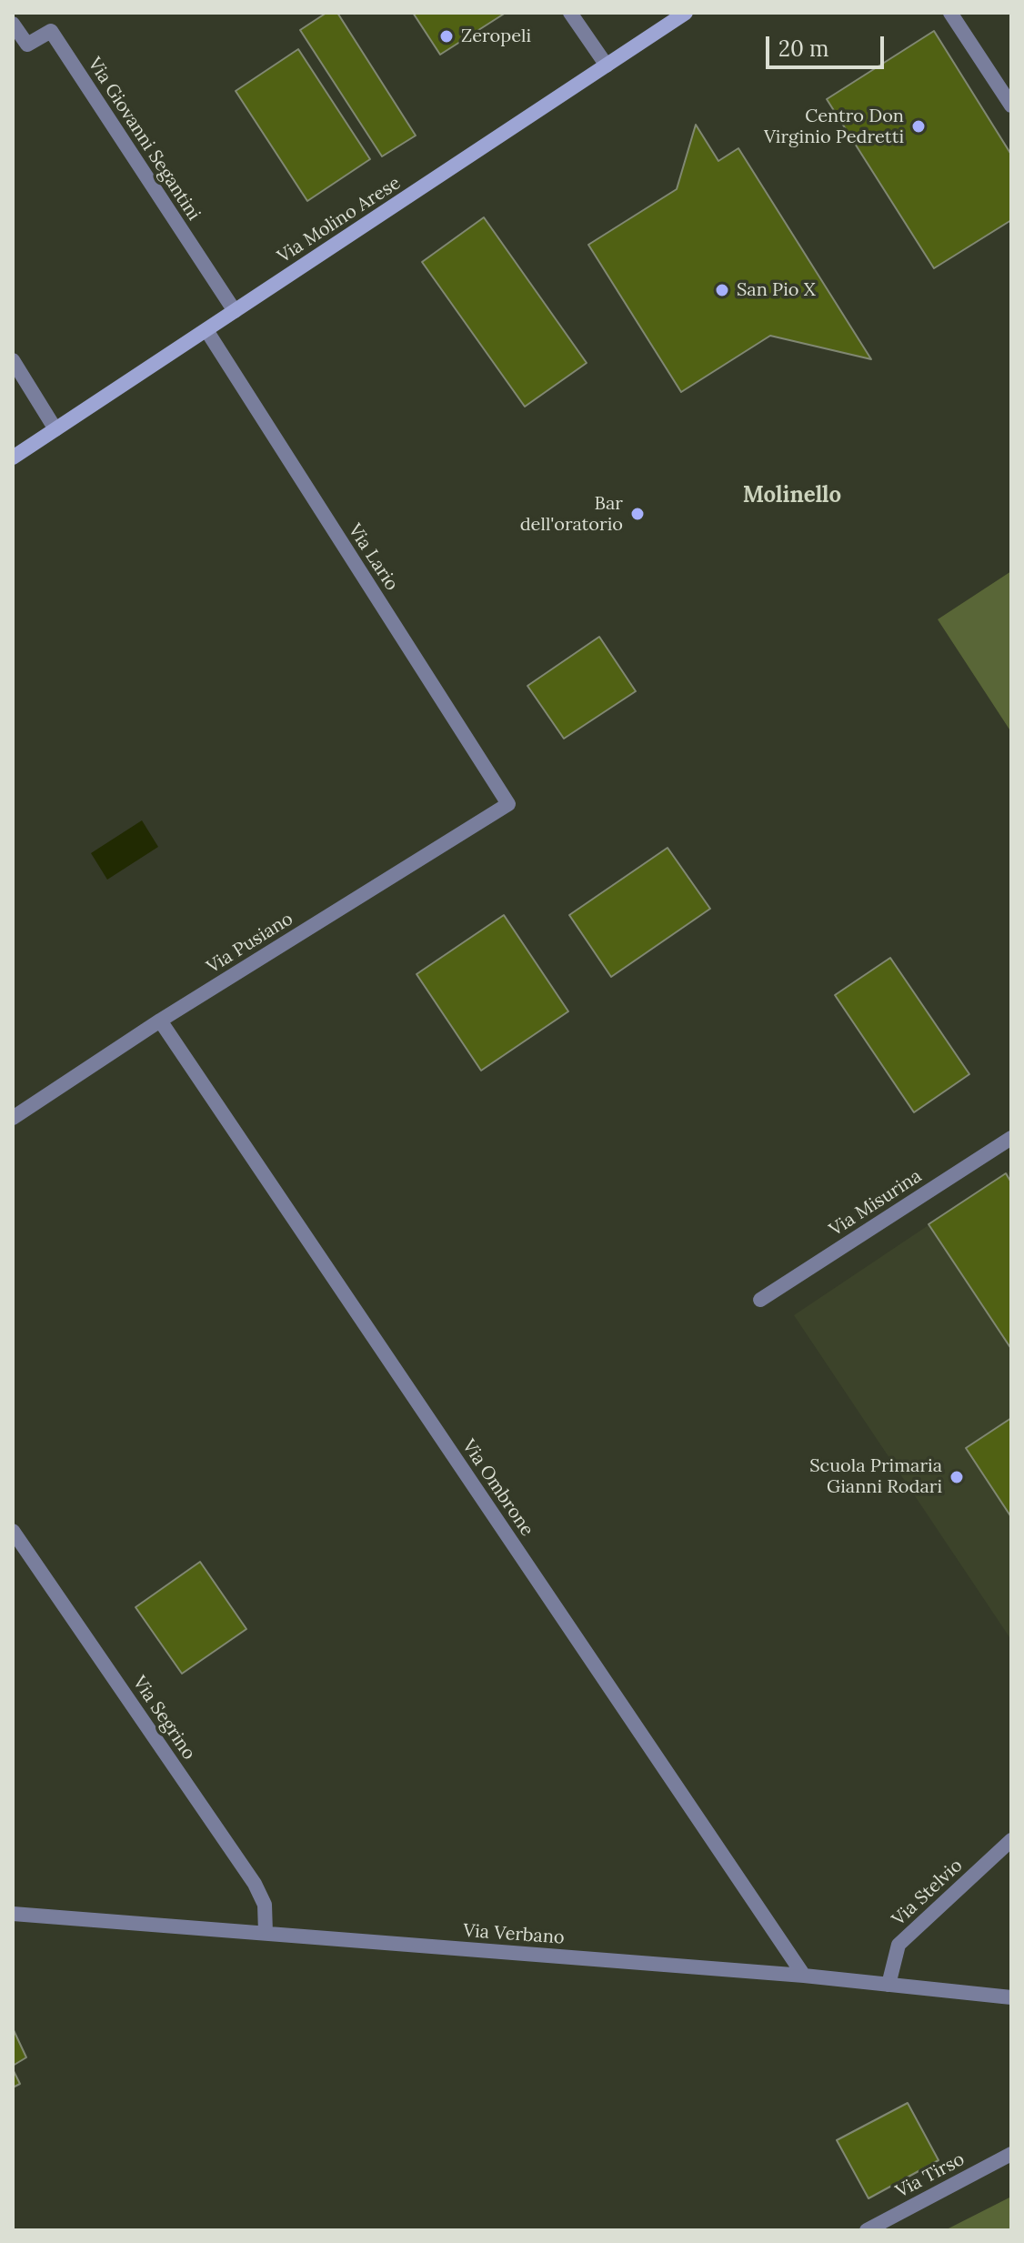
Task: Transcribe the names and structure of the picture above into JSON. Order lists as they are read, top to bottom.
{
  "streets": {
    "street": [
      "Via Giovanni Segantini",
      "Via Molino Arese",
      "Via Lario",
      "Via Pusiano",
      "Via Misurina",
      "Via Ombrone",
      "Via Segrino",
      "Via Stelvio",
      "Via Verbano",
      "Via Tirso"
    ]
  },
  "crossings": [
    ["Via Giovanni Segantini", "Via Molino Arese"],
    ["Via Molino Arese", "Via Lario"],
    ["Via Lario", "Via Pusiano"],
    ["Via Pusiano", "Via Ombrone"],
    ["Via Ombrone", "Via Verbano"],
    ["Via Segrino", "Via Verbano"],
    ["Via Stelvio", "Via Verbano"]
  ],
  "districts": ["Molinello"],
  "places": [
    "Zeropeli",
    "Centro Don Virginio Pedretti",
    "San Pio X",
    "Bar dell'oratorio",
    "Scuola Primaria Gianni Rodari"
  ],
  "scale_bar": "20 m"
}
